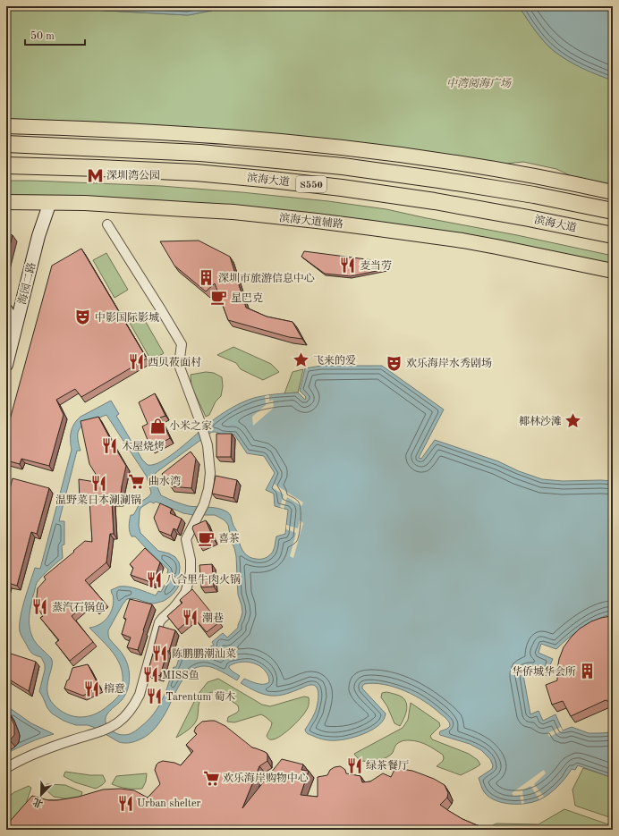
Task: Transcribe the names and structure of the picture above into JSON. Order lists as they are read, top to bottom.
{
  "streets": {
    "highway": ["滨海大道", "S550"],
    "main road": ["滨海大道辅路"],
    "street": ["海园二路"]
  },
  "crossings": [
    ["滨海大道辅路", "海园二路"]
  ],
  "parks": ["中湾阅海广场"],
  "places": {
    "metro station": ["深圳湾公园"],
    "restaurant": [
      "麦当劳",
      "西贝莜面村",
      "木屋烧烤",
      "温野菜日本涮涮锅",
      "八合里牛肉火锅",
      "蒸汽石锅鱼",
      "潮巷",
      "陈鹏鹏潮汕菜",
      "MISS鱼",
      "榕意",
      "Tarentum 萄木",
      "绿茶餐厅",
      "Urban shelter"
    ],
    "building": ["深圳市旅游信息中心", "华侨城华会所"],
    "cafe": ["星巴克", "喜茶"],
    "theatre": ["中影国际影城", "欢乐海岸水秀剧场"],
    "place": ["飞来的爱", "椰林沙滩"],
    "shop": ["小米之家"],
    "supermarket": ["曲水湾", "欢乐海岸购物中心"]
  },
  "scale_bar": "50 m",
  "north": "bottom left"
}
